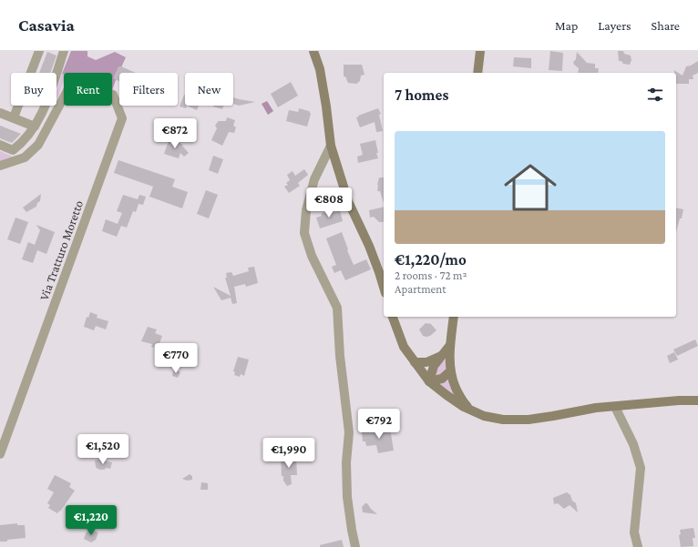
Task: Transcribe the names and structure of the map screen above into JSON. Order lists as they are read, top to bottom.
{
  "streets": {
    "street": ["Via Tratturo Moretto"]
  },
  "page": {
    "header": "Casavia",
    "nav": ["Map", "Layers", "Share"],
    "chip": [
      "Buy",
      "Rent",
      "Filters",
      "New"
    ],
    "heading": "7 homes",
    "list": [
      {
        "name": "€1,220/mo",
        "note": "2 rooms · 72 m² · Apartment"
      }
    ],
    "price": [
      "€872",
      "€808",
      "€770",
      "€792",
      "€1,520",
      "€1,990",
      "€1,220"
    ]
  }
}
